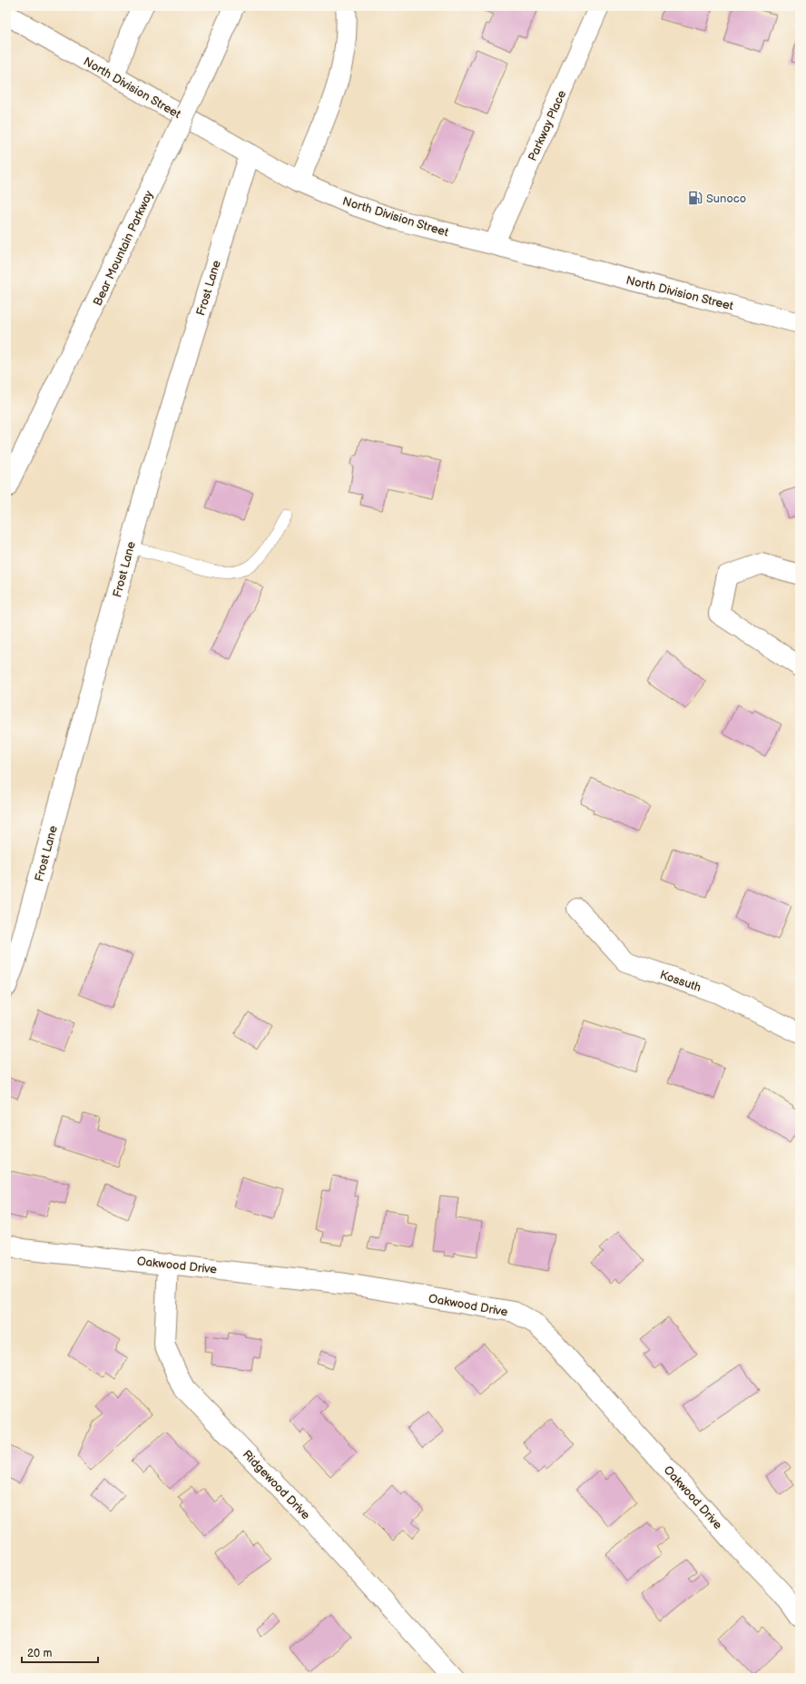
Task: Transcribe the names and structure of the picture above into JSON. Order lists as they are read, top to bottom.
{
  "streets": {
    "main road": [
      "North Division Street",
      "Parkway Place",
      "Bear Mountain Parkway",
      "Frost Lane",
      "Kossuth",
      "Oakwood Drive",
      "Ridgewood Drive"
    ]
  },
  "crossings": [
    ["North Division Street", "Parkway Place"],
    ["North Division Street", "Frost Lane"],
    ["Oakwood Drive", "Ridgewood Drive"]
  ],
  "places": {
    "fuel station": ["Sunoco"]
  },
  "scale_bar": "20 m"
}
